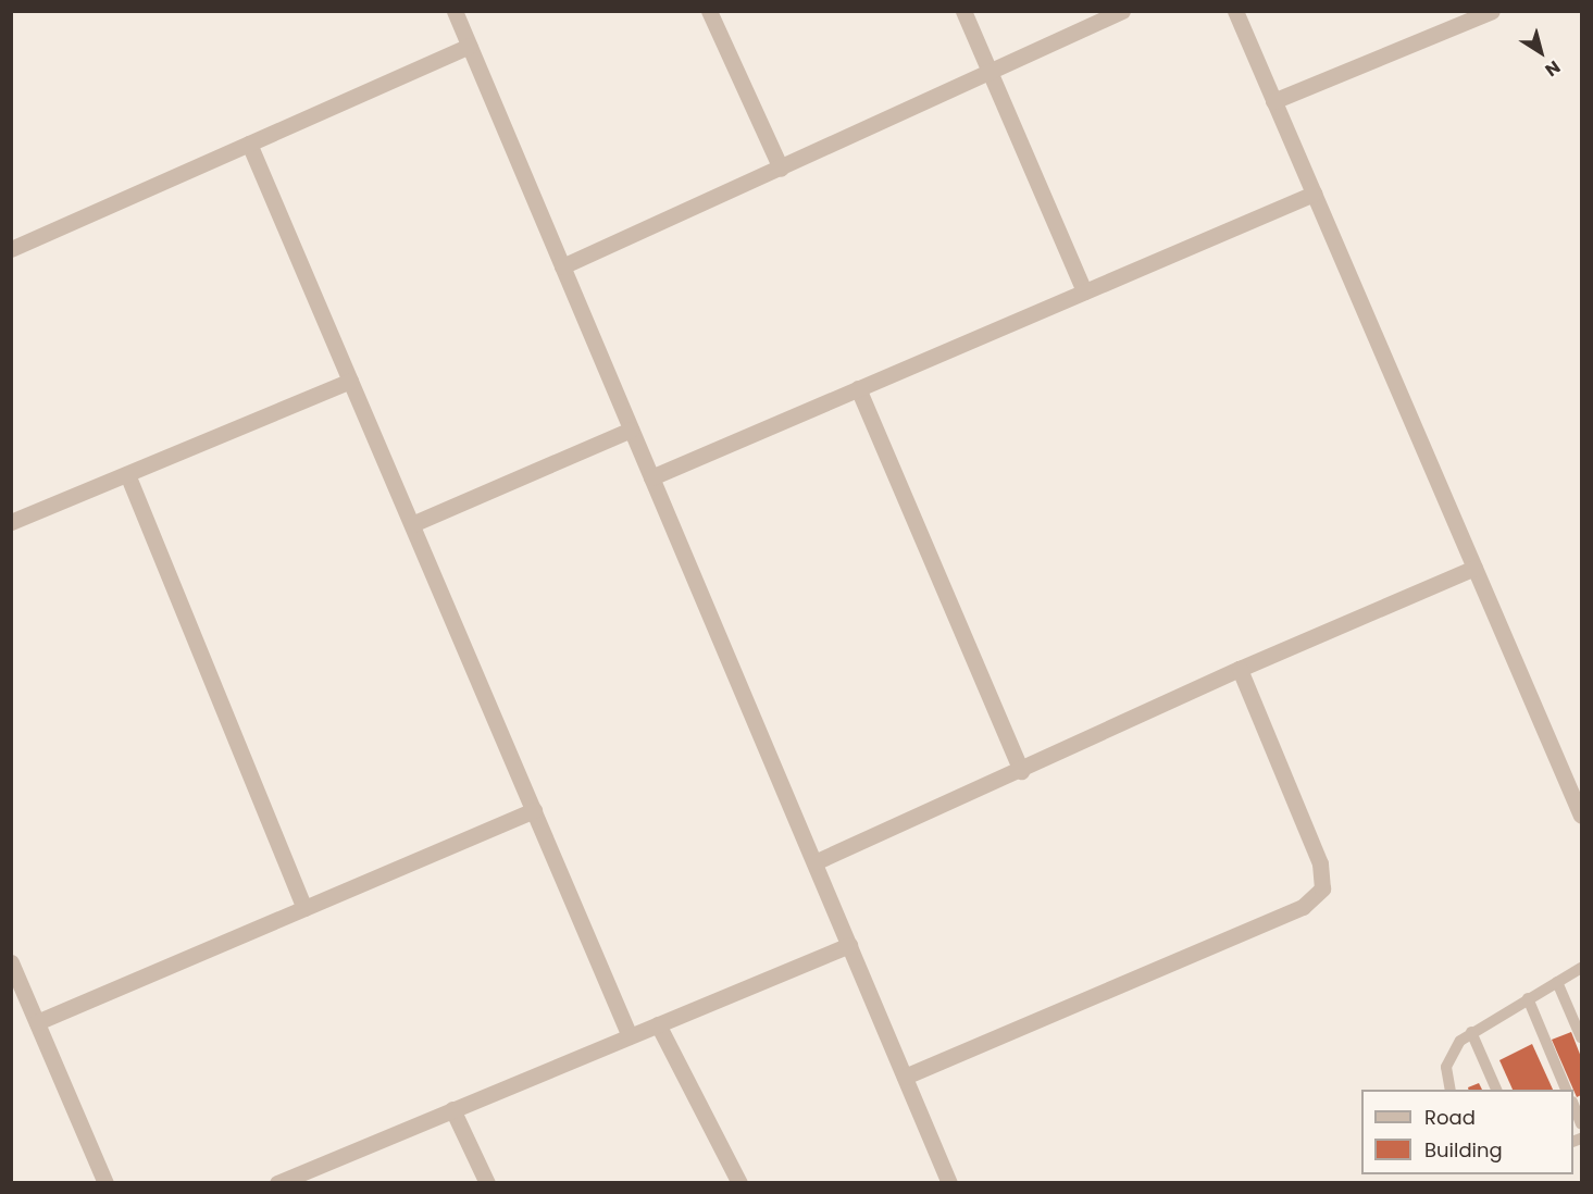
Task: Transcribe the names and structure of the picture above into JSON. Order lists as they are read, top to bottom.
{
  "legend": ["Road", "Building"],
  "north": "bottom right"
}
